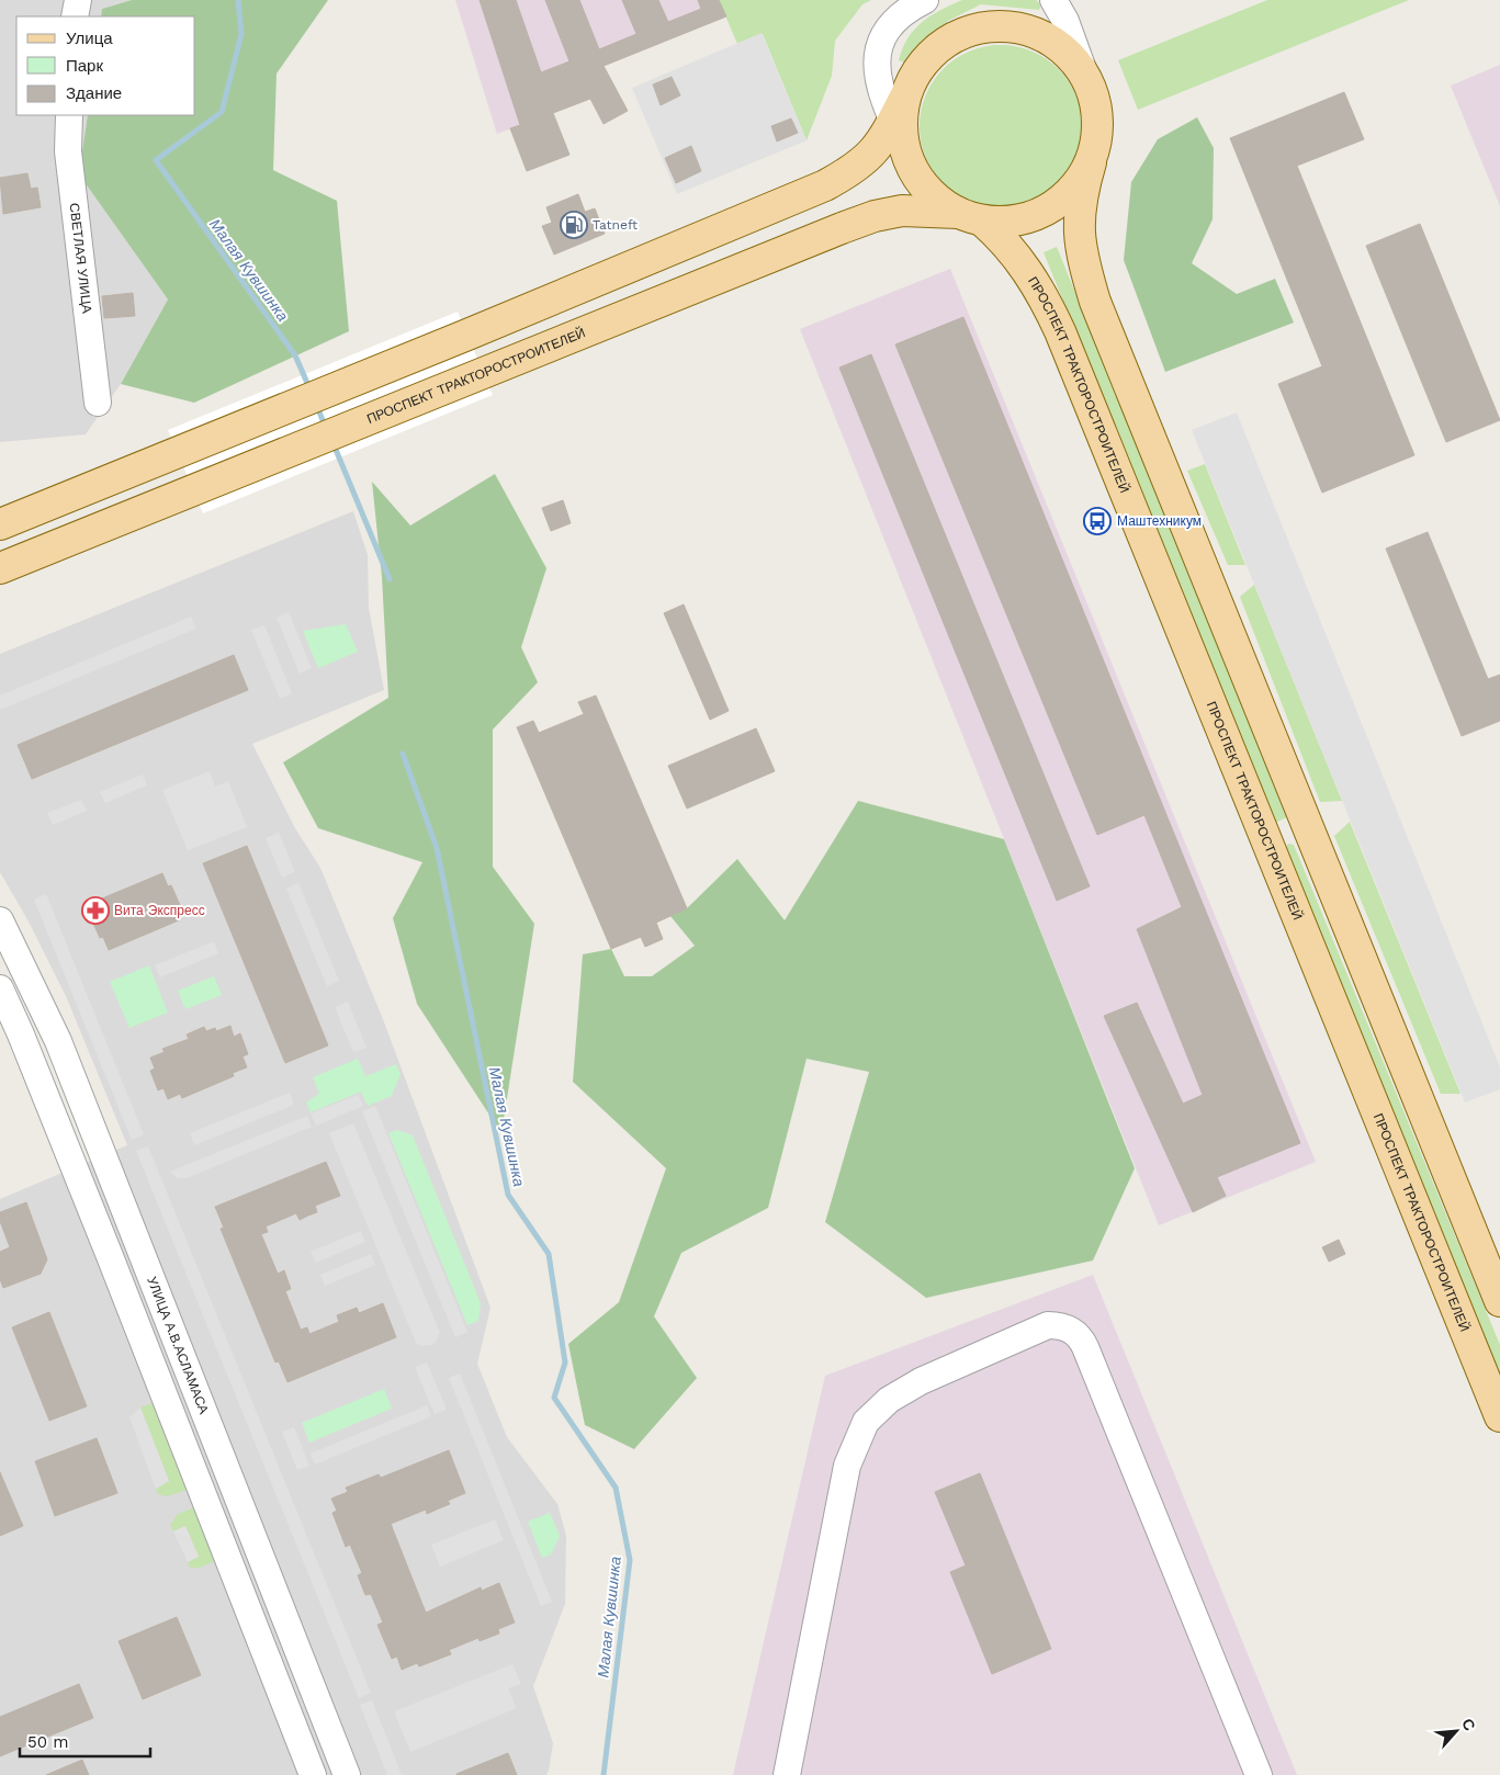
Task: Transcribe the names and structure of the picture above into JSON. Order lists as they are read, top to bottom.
{
  "streets": {
    "main road": ["ПРОСПЕКТ ТРАКТОРОСТРОИТЕЛЕЙ"],
    "street": ["СВЕТЛАЯ УЛИЦА", "УЛИЦА А.В.АСЛАМАСА"]
  },
  "water": ["Малая Кувшинка"],
  "places": {
    "fuel station": ["Tatneft"],
    "bus stop": ["Маштехникум"],
    "pharmacy": ["Вита Экспресс"]
  },
  "legend": ["Улица", "Парк", "Здание"],
  "scale_bar": "50 m",
  "north": "top right"
}
